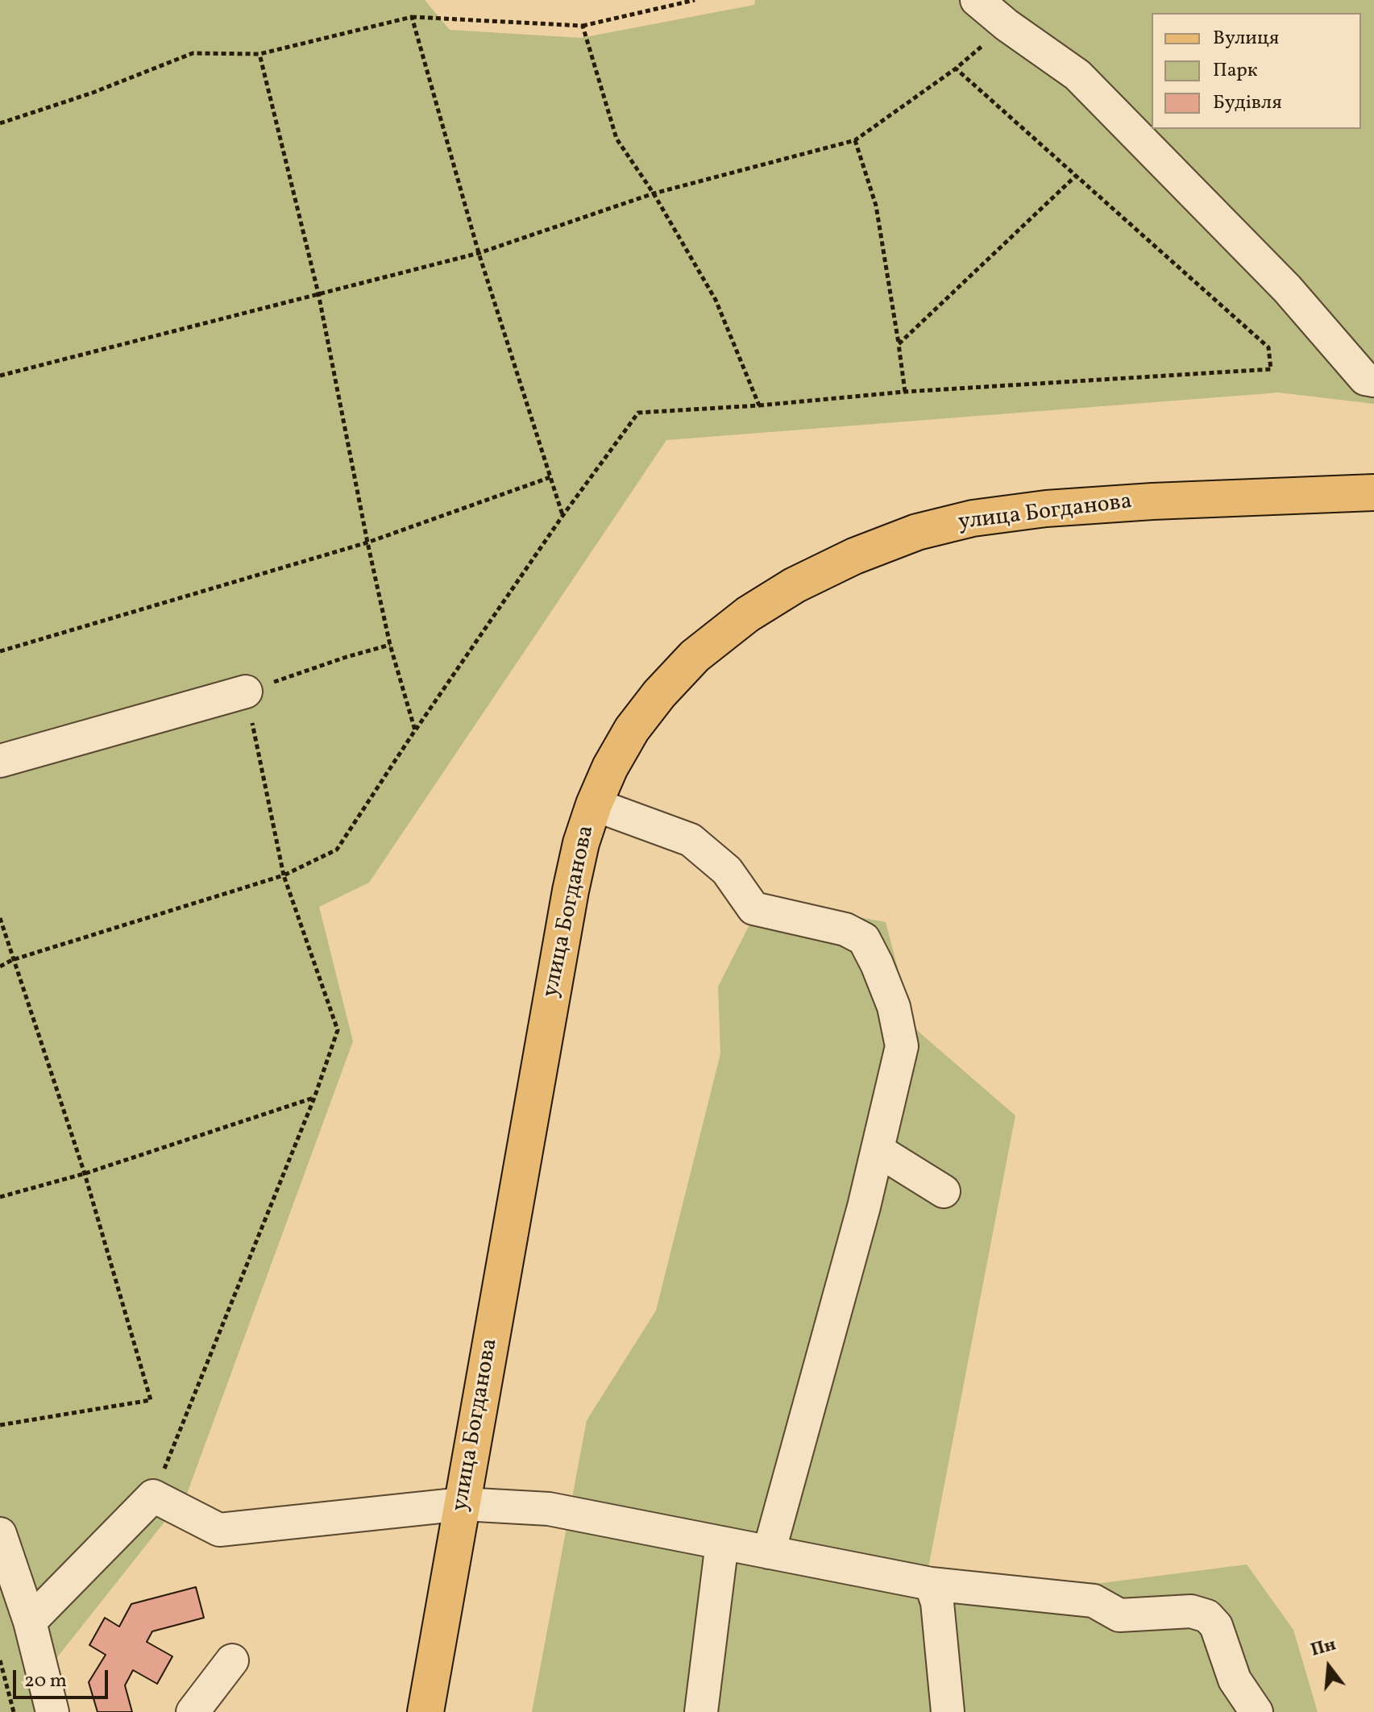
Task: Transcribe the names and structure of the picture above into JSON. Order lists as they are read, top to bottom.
{
  "streets": {
    "main road": ["улица Богданова"]
  },
  "legend": ["Вулиця", "Парк", "Будівля"],
  "scale_bar": "20 m",
  "north": "top"
}
